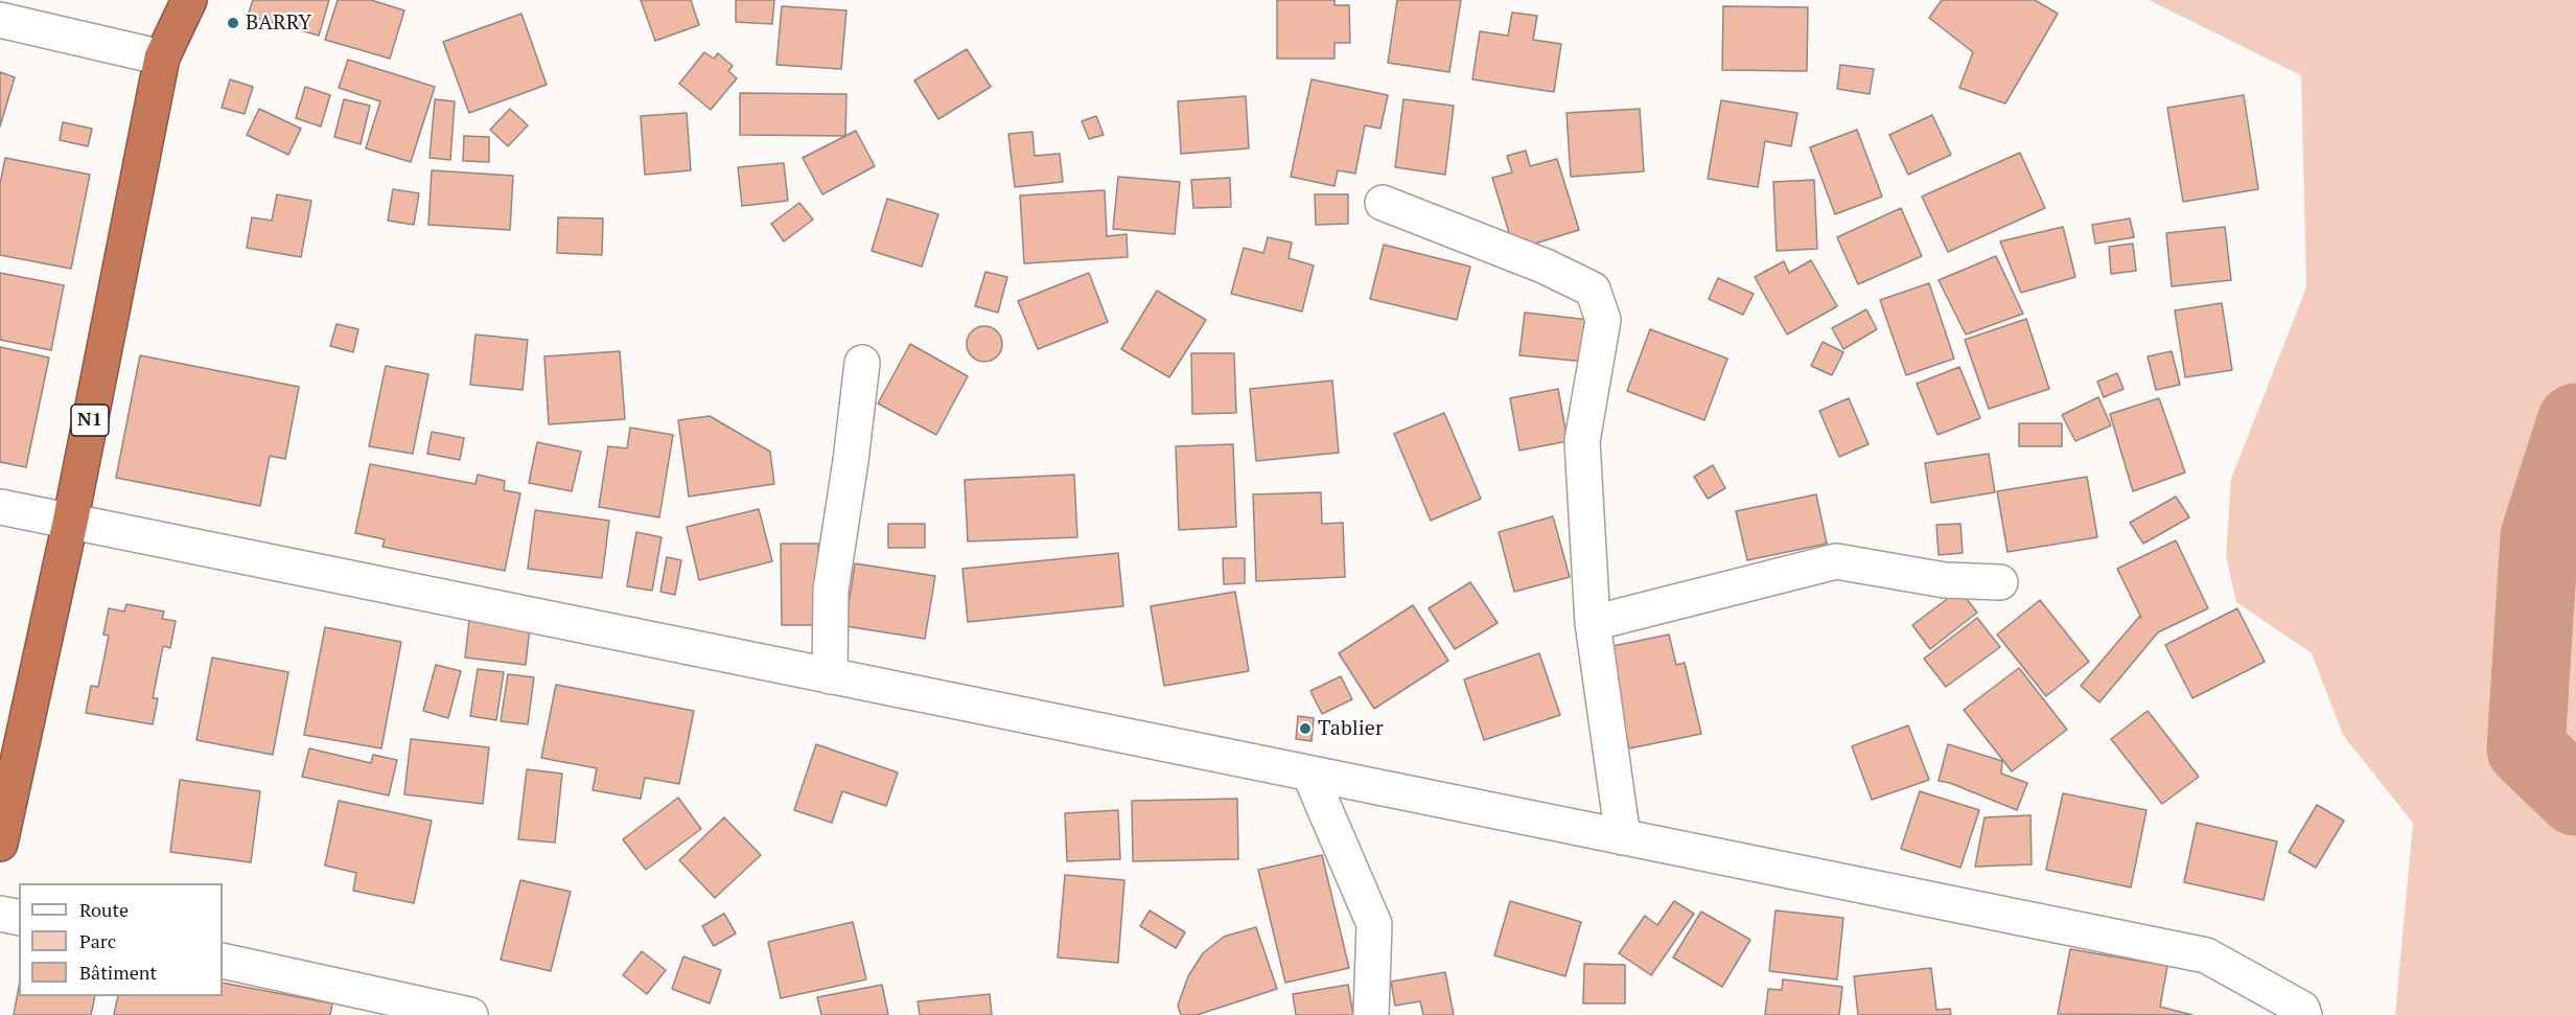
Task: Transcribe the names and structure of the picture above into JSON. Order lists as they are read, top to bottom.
{
  "streets": {
    "highway": ["N1"]
  },
  "places": ["BARRY", "Tablier"],
  "legend": ["Route", "Parc", "Bâtiment"]
}
